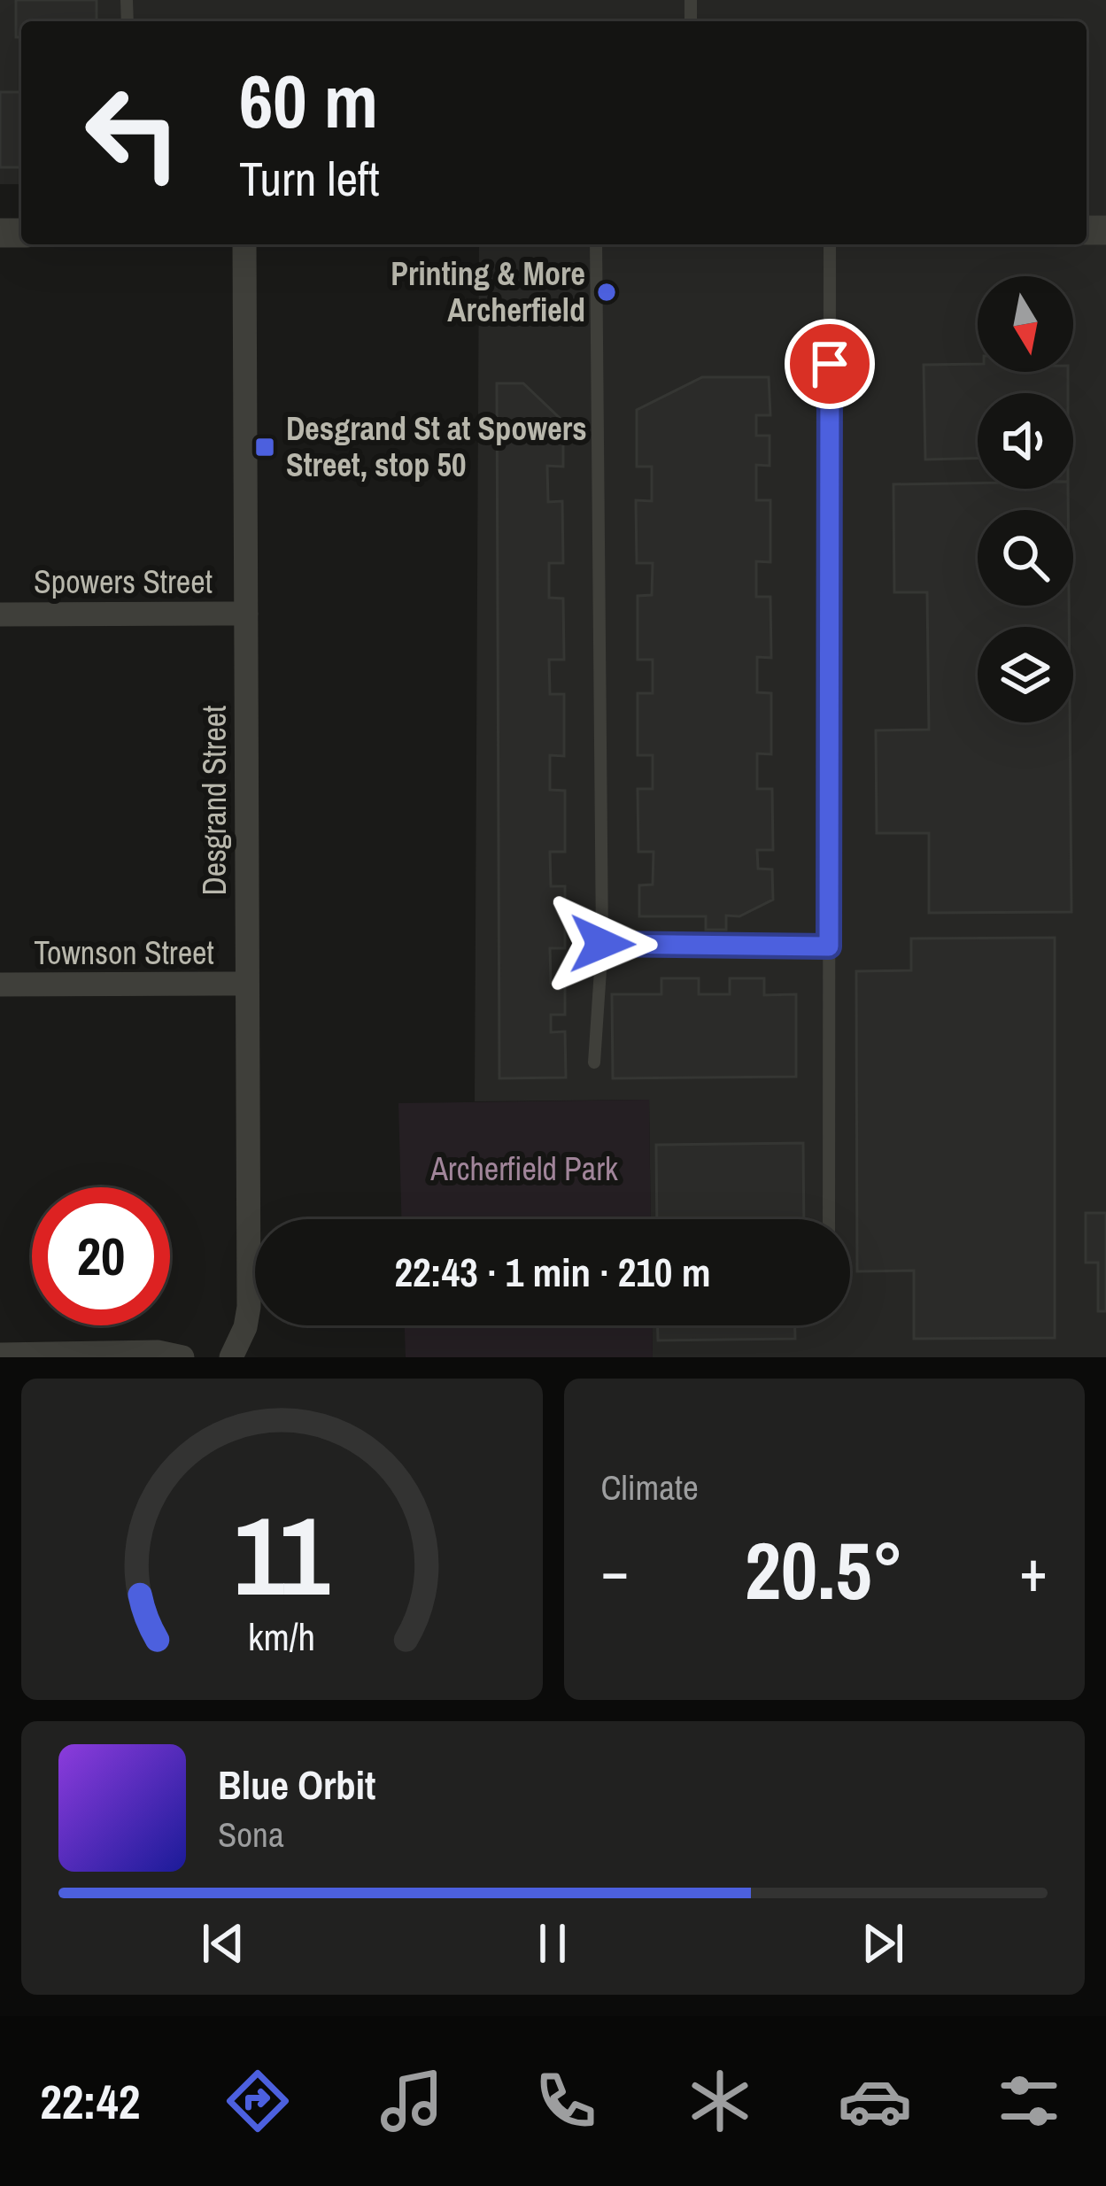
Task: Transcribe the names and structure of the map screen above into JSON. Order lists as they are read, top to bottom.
{
  "streets": {
    "street": ["Spowers Street", "Desgrand Street", "Townson Street"]
  },
  "crossings": [
    ["Spowers Street", "Desgrand Street"],
    ["Desgrand Street", "Townson Street"]
  ],
  "parks": ["Archerfield Park"],
  "places": {
    "other": ["Printing & More Archerfield"],
    "transit": ["Desgrand St at Spowers Street, stop 50"]
  },
  "north": "bottom",
  "page": {
    "turn": ["60 m", "Turn left"],
    "limit": "20",
    "trip": "22:43 · 1 min · 210 m",
    "tile": "Climate",
    "heat": ["−", "20.5°", "+"],
    "song": ["Blue Orbit", "Sona"],
    "tabs": "22:42",
    "gauge": ["11", "km/h"]
  }
}
